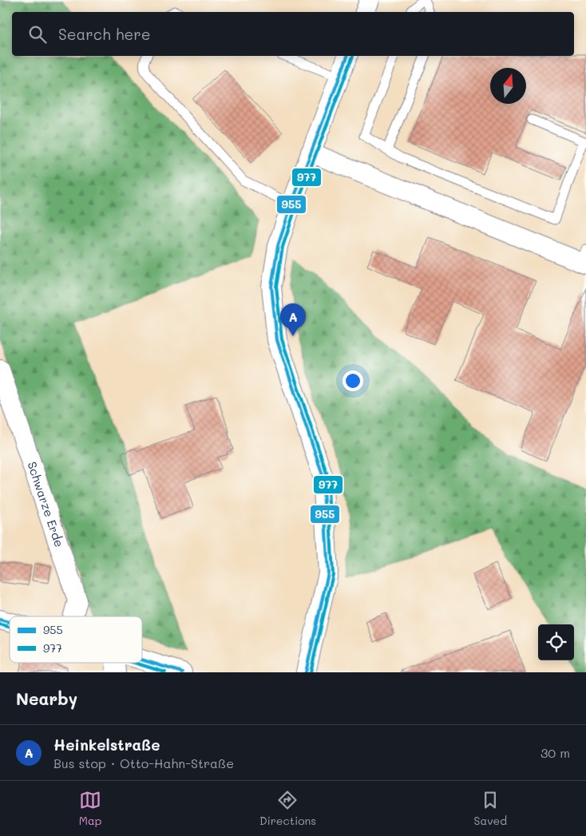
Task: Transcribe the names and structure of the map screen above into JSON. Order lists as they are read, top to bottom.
{
  "streets": {
    "street": ["Schwarze Erde"]
  },
  "lines": ["transit line 955", "transit line 977"],
  "legend": ["955", "977"],
  "north": "top",
  "page": {
    "search": "Search here",
    "pins": "A",
    "heading": "Nearby",
    "list": [
      {
        "mark": "A",
        "name": "Heinkelstraße",
        "note": "Bus stop · Otto-Hahn-Straße",
        "value": "30 m"
      }
    ],
    "nav": ["Map", "Directions", "Saved"]
  }
}
